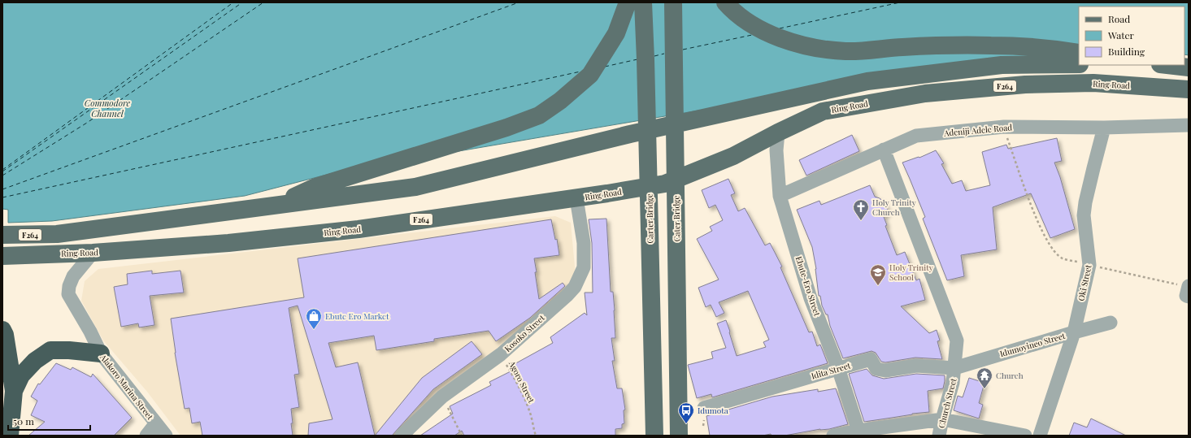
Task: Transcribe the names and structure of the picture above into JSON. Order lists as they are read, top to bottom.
{
  "streets": {
    "main road": [
      "Ring Road",
      "F264",
      "Carter Bridge",
      "Cater Bridge"
    ],
    "street": [
      "Adeniji Adele Road",
      "Oki Street",
      "Ebute-Ero Street",
      "Kosoko Street",
      "Idumoyineo Street",
      "Idita Street",
      "Alakoro Marina Street",
      "Church Street"
    ],
    "path": ["Agoro Street"]
  },
  "crossings": [
    ["Ring Road", "Ebute-Ero Street"],
    ["Ring Road", "Kosoko Street"],
    ["Ring Road", "Alakoro Marina Street"],
    ["Adeniji Adele Road", "Oki Street"],
    ["Adeniji Adele Road", "Ebute-Ero Street"],
    ["Adeniji Adele Road", "Church Street"],
    ["Oki Street", "Idumoyineo Street"],
    ["Ebute-Ero Street", "Idita Street"],
    ["Kosoko Street", "Agoro Street"],
    ["Idumoyineo Street", "Idita Street"],
    ["Idumoyineo Street", "Church Street"],
    ["Idita Street", "Church Street"]
  ],
  "water": ["Commodore Channel"],
  "places": {
    "church": ["Holy Trinity Church"],
    "school or university": ["Holy Trinity School"],
    "shop": ["Ebute Ero Market"],
    "temple": ["Church"],
    "bus stop": ["Idumota"]
  },
  "legend": ["Road", "Water", "Building"],
  "scale_bar": "50 m"
}
